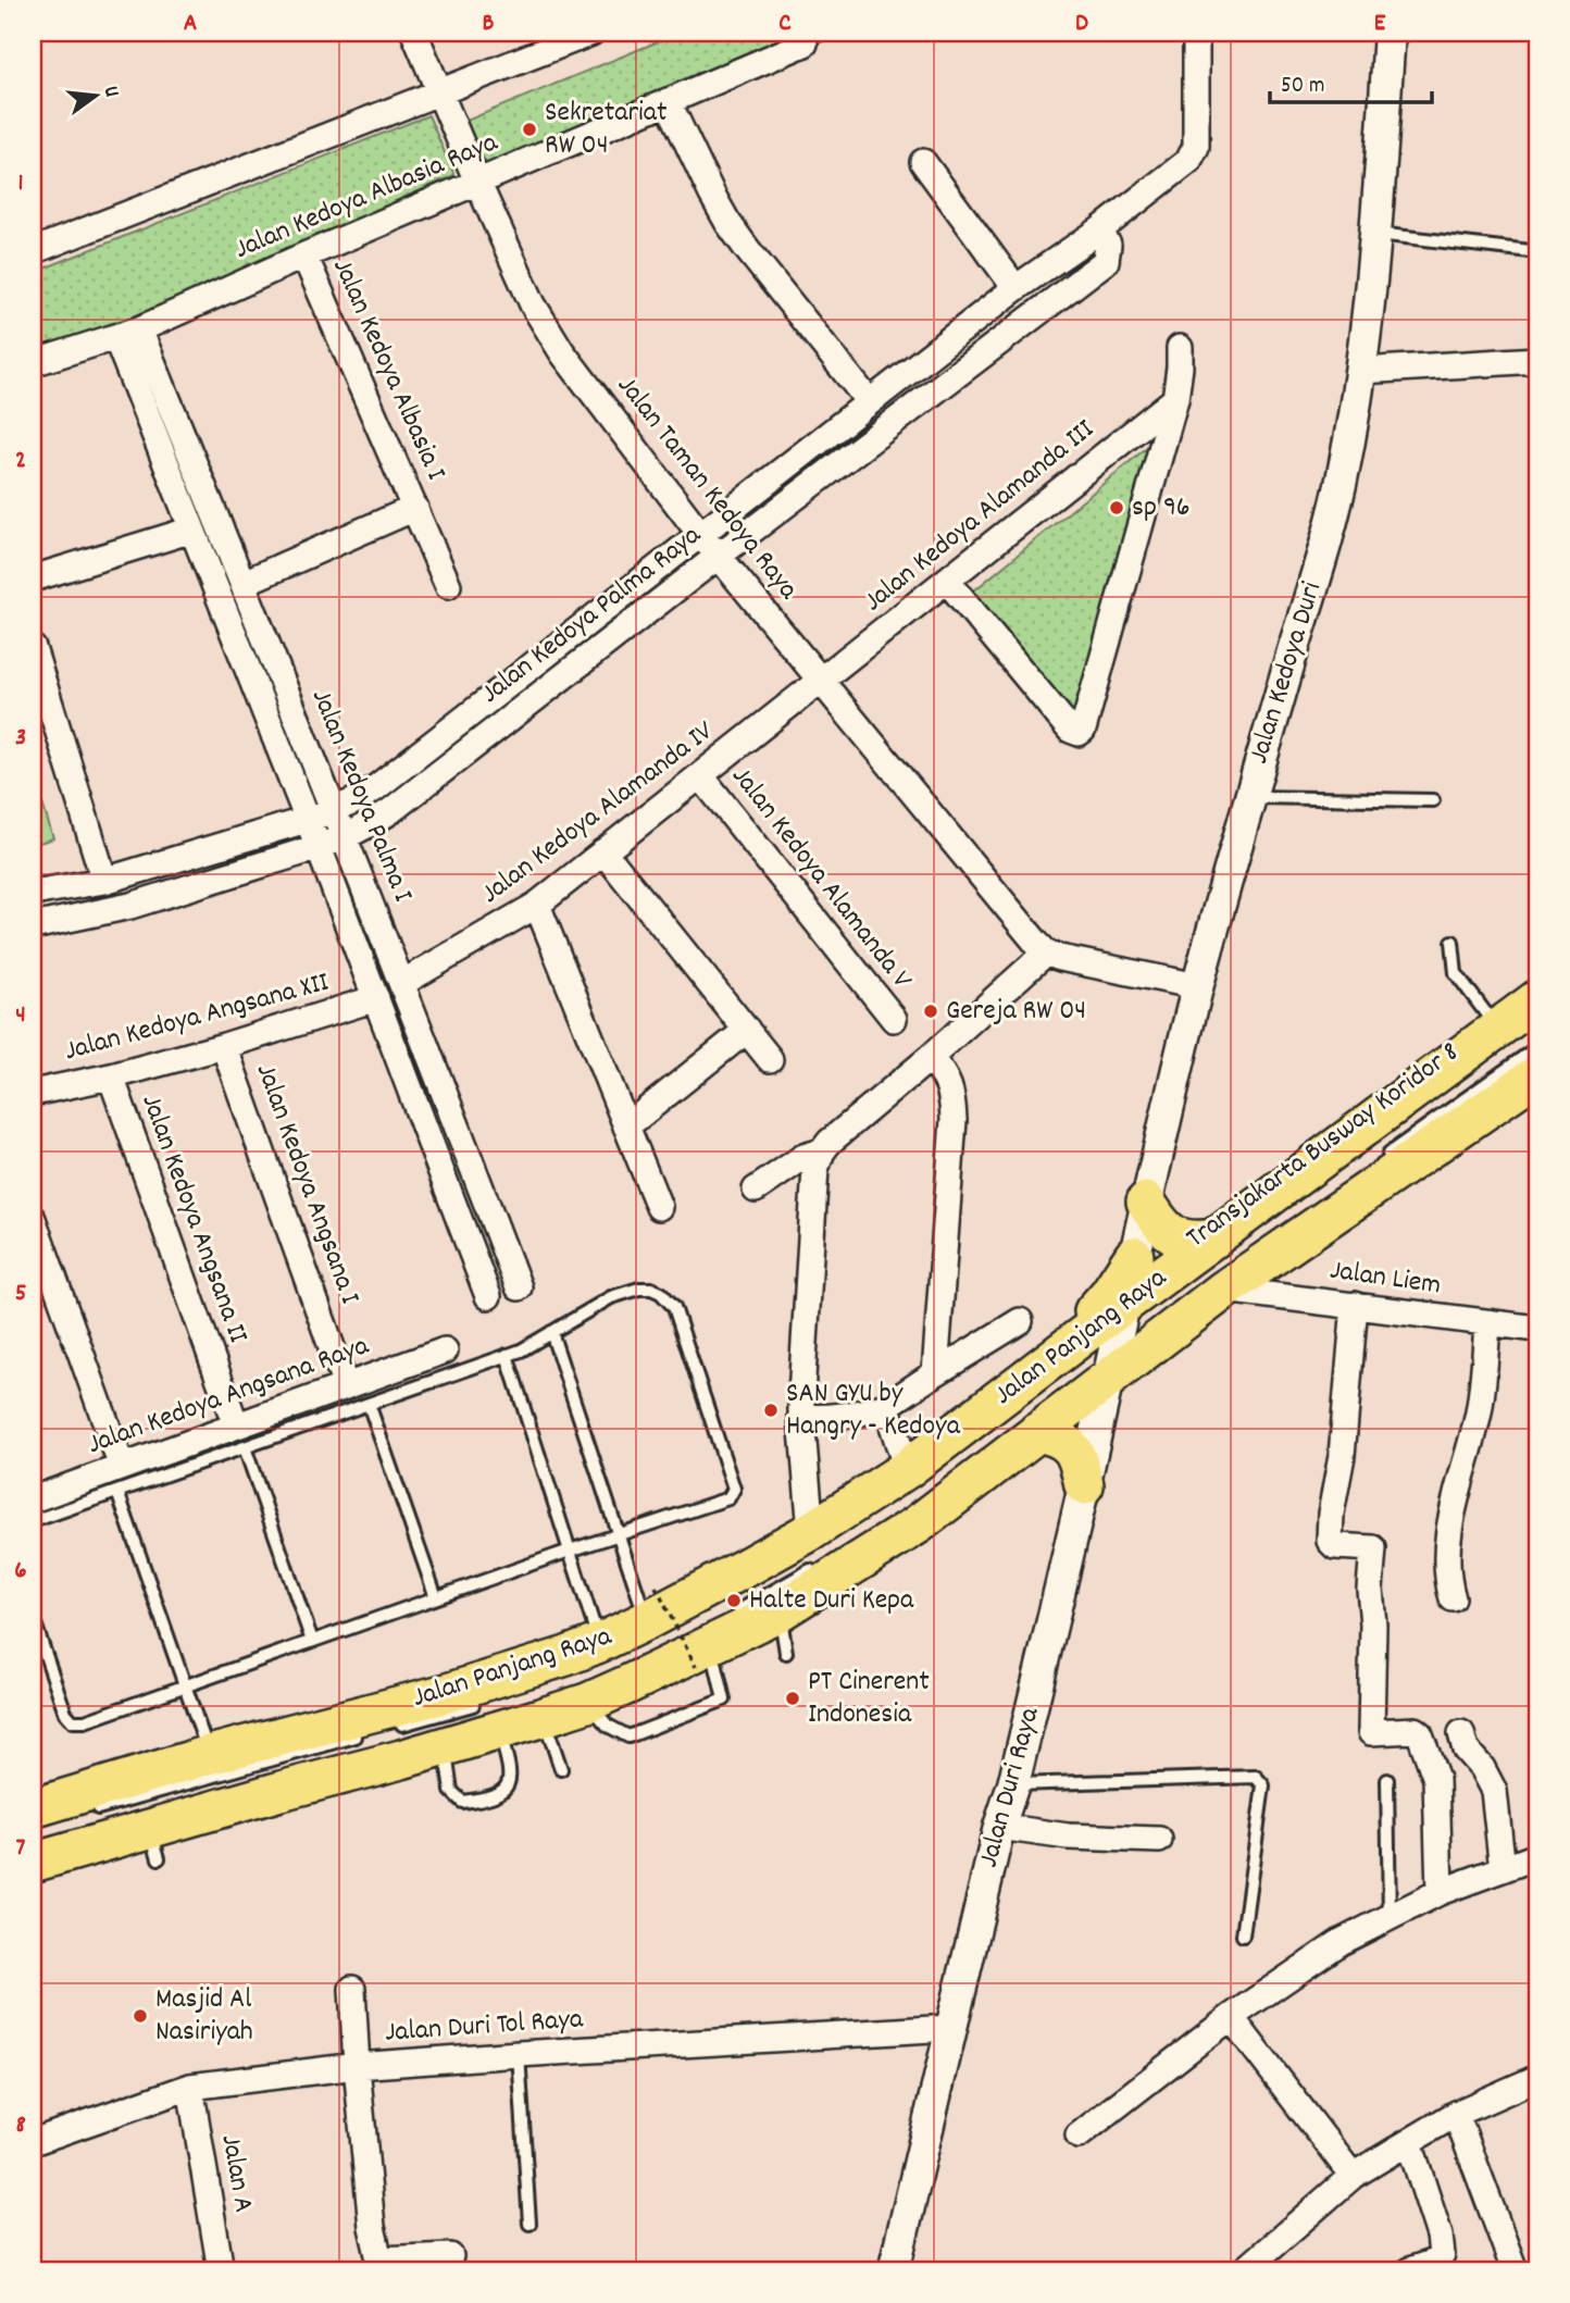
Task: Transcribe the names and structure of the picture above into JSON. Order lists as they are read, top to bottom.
{
  "streets": {
    "main road": ["Jalan Panjang Raya"],
    "street": [
      "Jalan Kedoya Albasia Raya",
      "Jalan Kedoya Albasia I",
      "Jalan Taman Kedoya Raya",
      "Jalan Kedoya Alamanda III",
      "Jalan Kedoya Palma Raya",
      "Jalan Kedoya Duri",
      "Jalan Kedoya Palma I",
      "Jalan Kedoya Alamanda IV",
      "Jalan Kedoya Alamanda V",
      "Jalan Kedoya Angsana XII",
      "Jalan Kedoya Angsana I",
      "Jalan Kedoya Angsana II",
      "Jalan Liem",
      "Jalan Kedoya Angsana Raya",
      "Jalan Duri Raya",
      "Jalan Duri Tol Raya",
      "Jalan A"
    ],
    "lane": ["Transjakarta Busway Koridor 8"]
  },
  "crossings": [
    ["Jalan Kedoya Albasia Raya", "Jalan Kedoya Albasia I"],
    ["Jalan Kedoya Albasia Raya", "Jalan Taman Kedoya Raya"],
    ["Jalan Kedoya Albasia Raya", "Jalan Kedoya Palma I"],
    ["Jalan Kedoya Albasia I", "Jalan Kedoya Palma I"],
    ["Jalan Taman Kedoya Raya", "Jalan Kedoya Alamanda III"],
    ["Jalan Taman Kedoya Raya", "Jalan Kedoya Palma Raya"],
    ["Jalan Taman Kedoya Raya", "Jalan Kedoya Alamanda IV"],
    ["Jalan Kedoya Alamanda III", "Jalan Kedoya Alamanda IV"],
    ["Jalan Kedoya Palma Raya", "Jalan Kedoya Palma I"],
    ["Jalan Kedoya Duri", "Jalan Panjang Raya"],
    ["Jalan Kedoya Duri", "Jalan Duri Raya"],
    ["Jalan Kedoya Palma I", "Jalan Kedoya Alamanda IV"],
    ["Jalan Kedoya Palma I", "Jalan Kedoya Angsana XII"],
    ["Jalan Kedoya Alamanda IV", "Jalan Kedoya Alamanda V"],
    ["Jalan Kedoya Angsana XII", "Jalan Kedoya Angsana I"],
    ["Jalan Kedoya Angsana XII", "Jalan Kedoya Angsana II"],
    ["Jalan Kedoya Angsana I", "Jalan Kedoya Angsana Raya"],
    ["Jalan Kedoya Angsana II", "Jalan Kedoya Angsana Raya"],
    ["Jalan Liem", "Jalan Panjang Raya"],
    ["Jalan Panjang Raya", "Jalan Duri Raya"],
    ["Jalan Duri Raya", "Jalan Duri Tol Raya"],
    ["Jalan Duri Tol Raya", "Jalan A"]
  ],
  "places": [
    "Sekretariat RW 04",
    "sp 96",
    "Gereja RW 04",
    "SAN GYU by Hangry - Kedoya",
    "Halte Duri Kepa",
    "PT Cinerent Indonesia",
    "Masjid Al Nasiriyah"
  ],
  "scale_bar": "50 m",
  "north": "right",
  "grid": {
    "columns": [
      "A",
      "B",
      "C",
      "D",
      "E"
    ],
    "rows": [
      "1",
      "2",
      "3",
      "4",
      "5",
      "6",
      "7",
      "8"
    ]
  }
}
